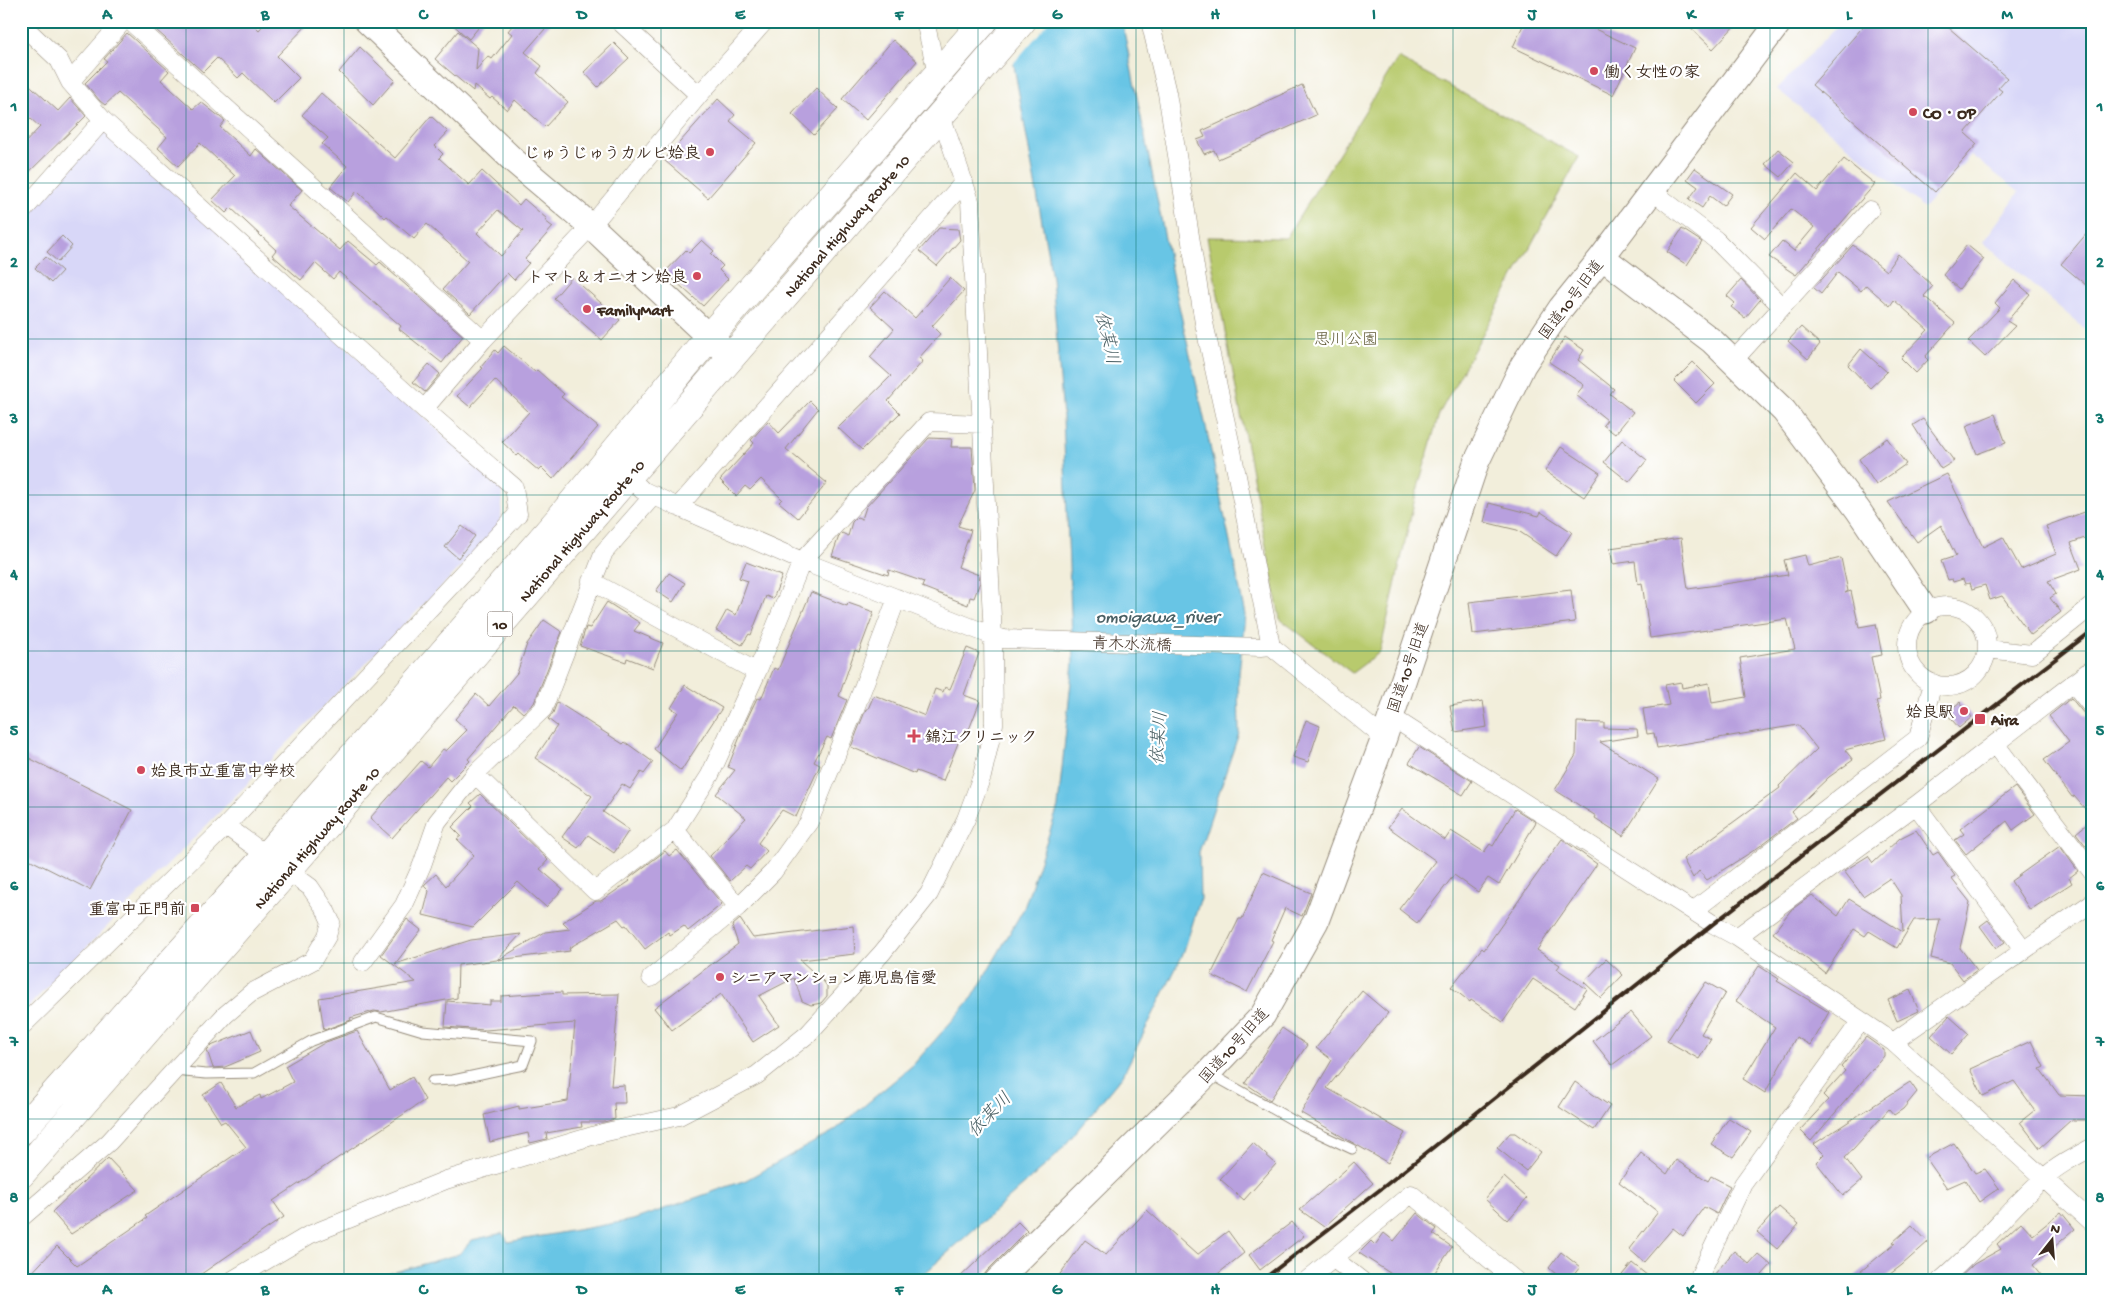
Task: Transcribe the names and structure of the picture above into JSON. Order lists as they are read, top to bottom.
{
  "streets": {
    "highway": ["National Highway Route 10", "10"],
    "street": ["国道10号旧道", "青木水流橋"]
  },
  "crossings": [
    ["National Highway Route 10", "青木水流橋"]
  ],
  "water": ["依某川", "omoigawa_river"],
  "parks": ["思川公園"],
  "places": {
    "other": [
      "働く女性の家",
      "CO・OP",
      "じゅうじゅうカルビ姶良",
      "トマト＆オニオン姶良",
      "FamilyMart",
      "姶良駅",
      "姶良市立重富中学校",
      "シニアマンション鹿児島信愛"
    ],
    "transit": ["Aira", "重富中正門前"],
    "health": ["錦江クリニック"]
  },
  "north": "top",
  "grid": {
    "columns": [
      "A",
      "B",
      "C",
      "D",
      "E",
      "F",
      "G",
      "H",
      "I",
      "J",
      "K",
      "L",
      "M"
    ],
    "rows": [
      "1",
      "2",
      "3",
      "4",
      "5",
      "6",
      "7",
      "8"
    ]
  }
}
